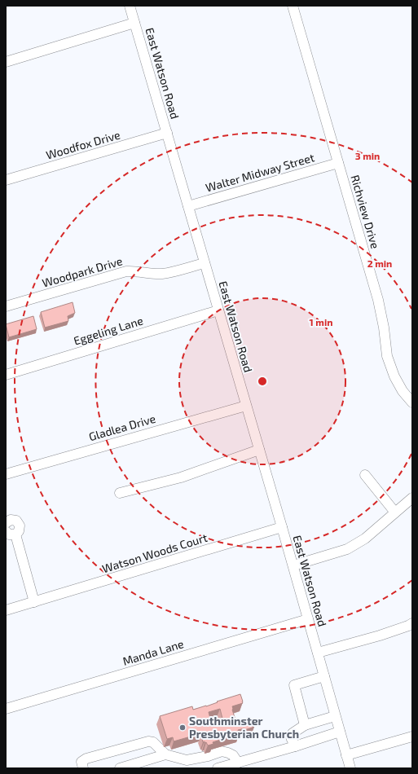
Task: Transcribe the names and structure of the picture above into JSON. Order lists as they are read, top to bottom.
{
  "streets": {
    "street": [
      "East Watson Road",
      "Woodfox Drive",
      "Walter Midway Street",
      "Richview Drive",
      "Woodpark Drive",
      "Eggeling Lane",
      "Gladlea Drive",
      "Watson Woods Court",
      "Manda Lane"
    ]
  },
  "crossings": [
    ["East Watson Road", "Woodfox Drive"],
    ["East Watson Road", "Walter Midway Street"],
    ["East Watson Road", "Woodpark Drive"],
    ["East Watson Road", "Eggeling Lane"],
    ["East Watson Road", "Gladlea Drive"],
    ["East Watson Road", "Watson Woods Court"],
    ["East Watson Road", "Manda Lane"],
    ["Walter Midway Street", "Richview Drive"]
  ],
  "places": ["Southminster Presbyterian Church"],
  "rings": ["3 min", "2 min", "1 min"]
}
